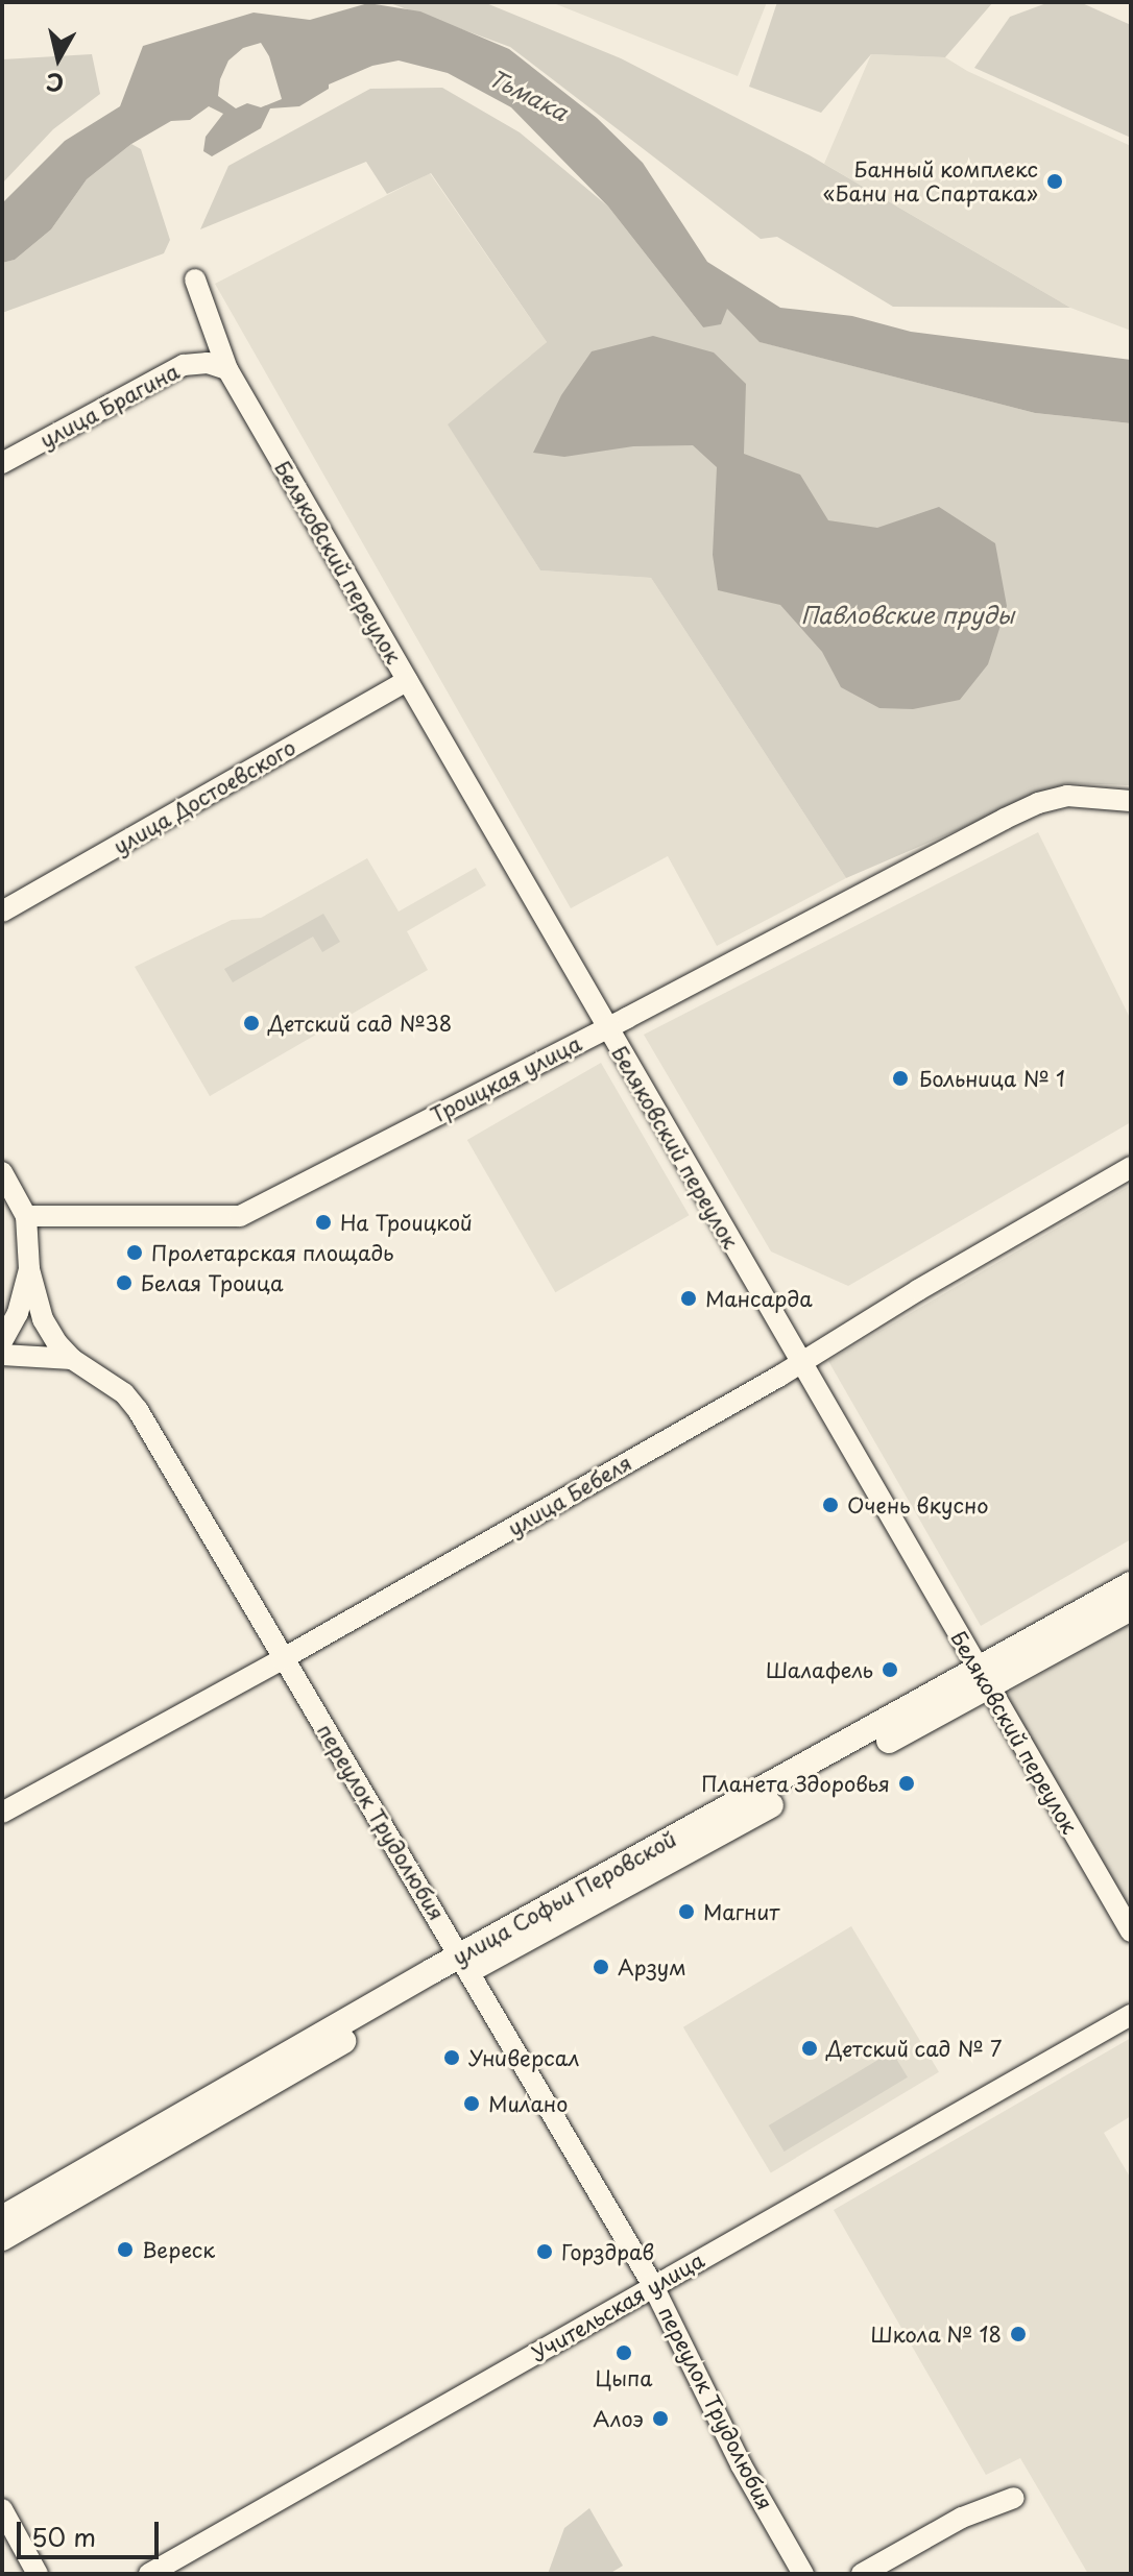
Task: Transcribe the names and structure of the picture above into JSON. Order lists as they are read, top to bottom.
{
  "streets": {
    "main road": ["улица Софьи Перовской"],
    "street": [
      "улица Брагина",
      "Беляковский переулок",
      "улица Достоевского",
      "Троицкая улица",
      "улица Бебеля",
      "переулок Трудолюбия",
      "Учительская улица"
    ]
  },
  "crossings": [
    ["улица Брагина", "Беляковский переулок"],
    ["Беляковский переулок", "улица Достоевского"],
    ["Беляковский переулок", "Троицкая улица"],
    ["Беляковский переулок", "улица Бебеля"],
    ["Беляковский переулок", "улица Софьи Перовской"],
    ["улица Бебеля", "переулок Трудолюбия"],
    ["переулок Трудолюбия", "улица Софьи Перовской"],
    ["переулок Трудолюбия", "Учительская улица"]
  ],
  "water": ["Тьмака", "Павловские пруды"],
  "places": [
    "Банный комплекс «Бани на Спартака»",
    "Детский сад №38",
    "Больница № 1",
    "На Троицкой",
    "Пролетарская площадь",
    "Белая Троица",
    "Мансарда",
    "Очень вкусно",
    "Шалафель",
    "Планета Здоровья",
    "Магнит",
    "Арзум",
    "Детский сад № 7",
    "Универсал",
    "Милано",
    "Вереск",
    "Горздрав",
    "Школа № 18",
    "Цыпа",
    "Алоэ"
  ],
  "scale_bar": "50 m",
  "north": "bottom"
}
